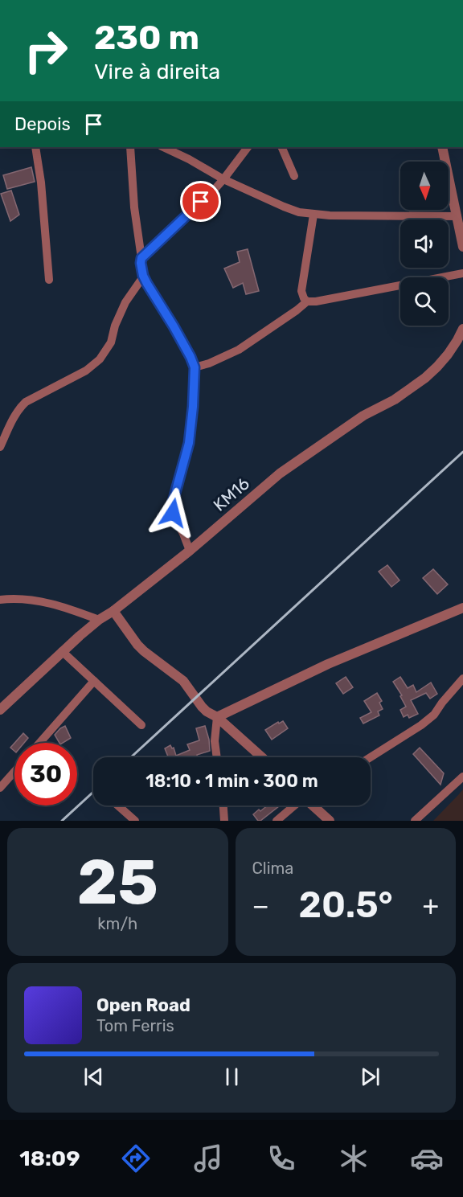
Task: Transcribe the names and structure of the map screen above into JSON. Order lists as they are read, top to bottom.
{
  "streets": {
    "street": ["KM16"]
  },
  "north": "bottom",
  "page": {
    "turn": ["230 m", "Vire à direita"],
    "then": "Depois",
    "limit": "30",
    "trip": "18:10 · 1 min · 300 m",
    "tile": [
      ["25", "km/h"],
      "Clima"
    ],
    "heat": ["−", "20.5°", "+"],
    "song": ["Open Road", "Tom Ferris"],
    "tabs": "18:09"
  }
}
